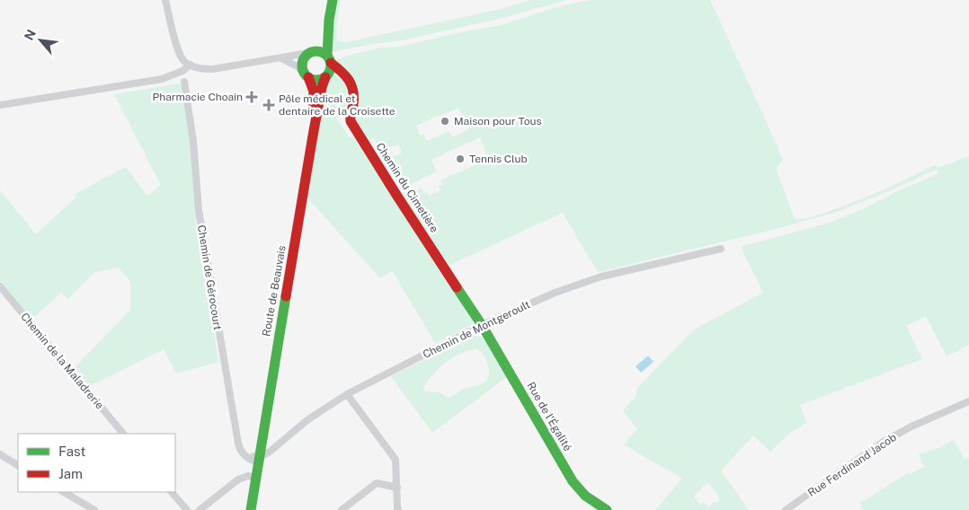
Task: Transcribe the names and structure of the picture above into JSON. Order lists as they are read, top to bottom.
{
  "streets": {
    "main road": ["Chemin du Cimetière", "Route de Beauvais", "Rue de l'Égalité"],
    "street": [
      "Chemin de Gérocourt",
      "Chemin de Montgeroult",
      "Chemin de la Maladrerie",
      "Rue Ferdinand Jacob"
    ]
  },
  "crossings": [
    ["Chemin du Cimetière", "Route de Beauvais"],
    ["Chemin du Cimetière", "Chemin de Montgeroult"],
    ["Chemin du Cimetière", "Rue de l'Égalité"],
    ["Chemin de Gérocourt", "Route de Beauvais"],
    ["Chemin de Gérocourt", "Chemin de Montgeroult"],
    ["Route de Beauvais", "Chemin de Montgeroult"],
    ["Chemin de Montgeroult", "Rue de l'Égalité"]
  ],
  "places": {
    "health": ["Pharmacie Choain", "Pôle médical et dentaire de la Croisette"],
    "other": ["Maison pour Tous", "Tennis Club"]
  },
  "legend": ["Fast", "Jam"],
  "north": "top left"
}
